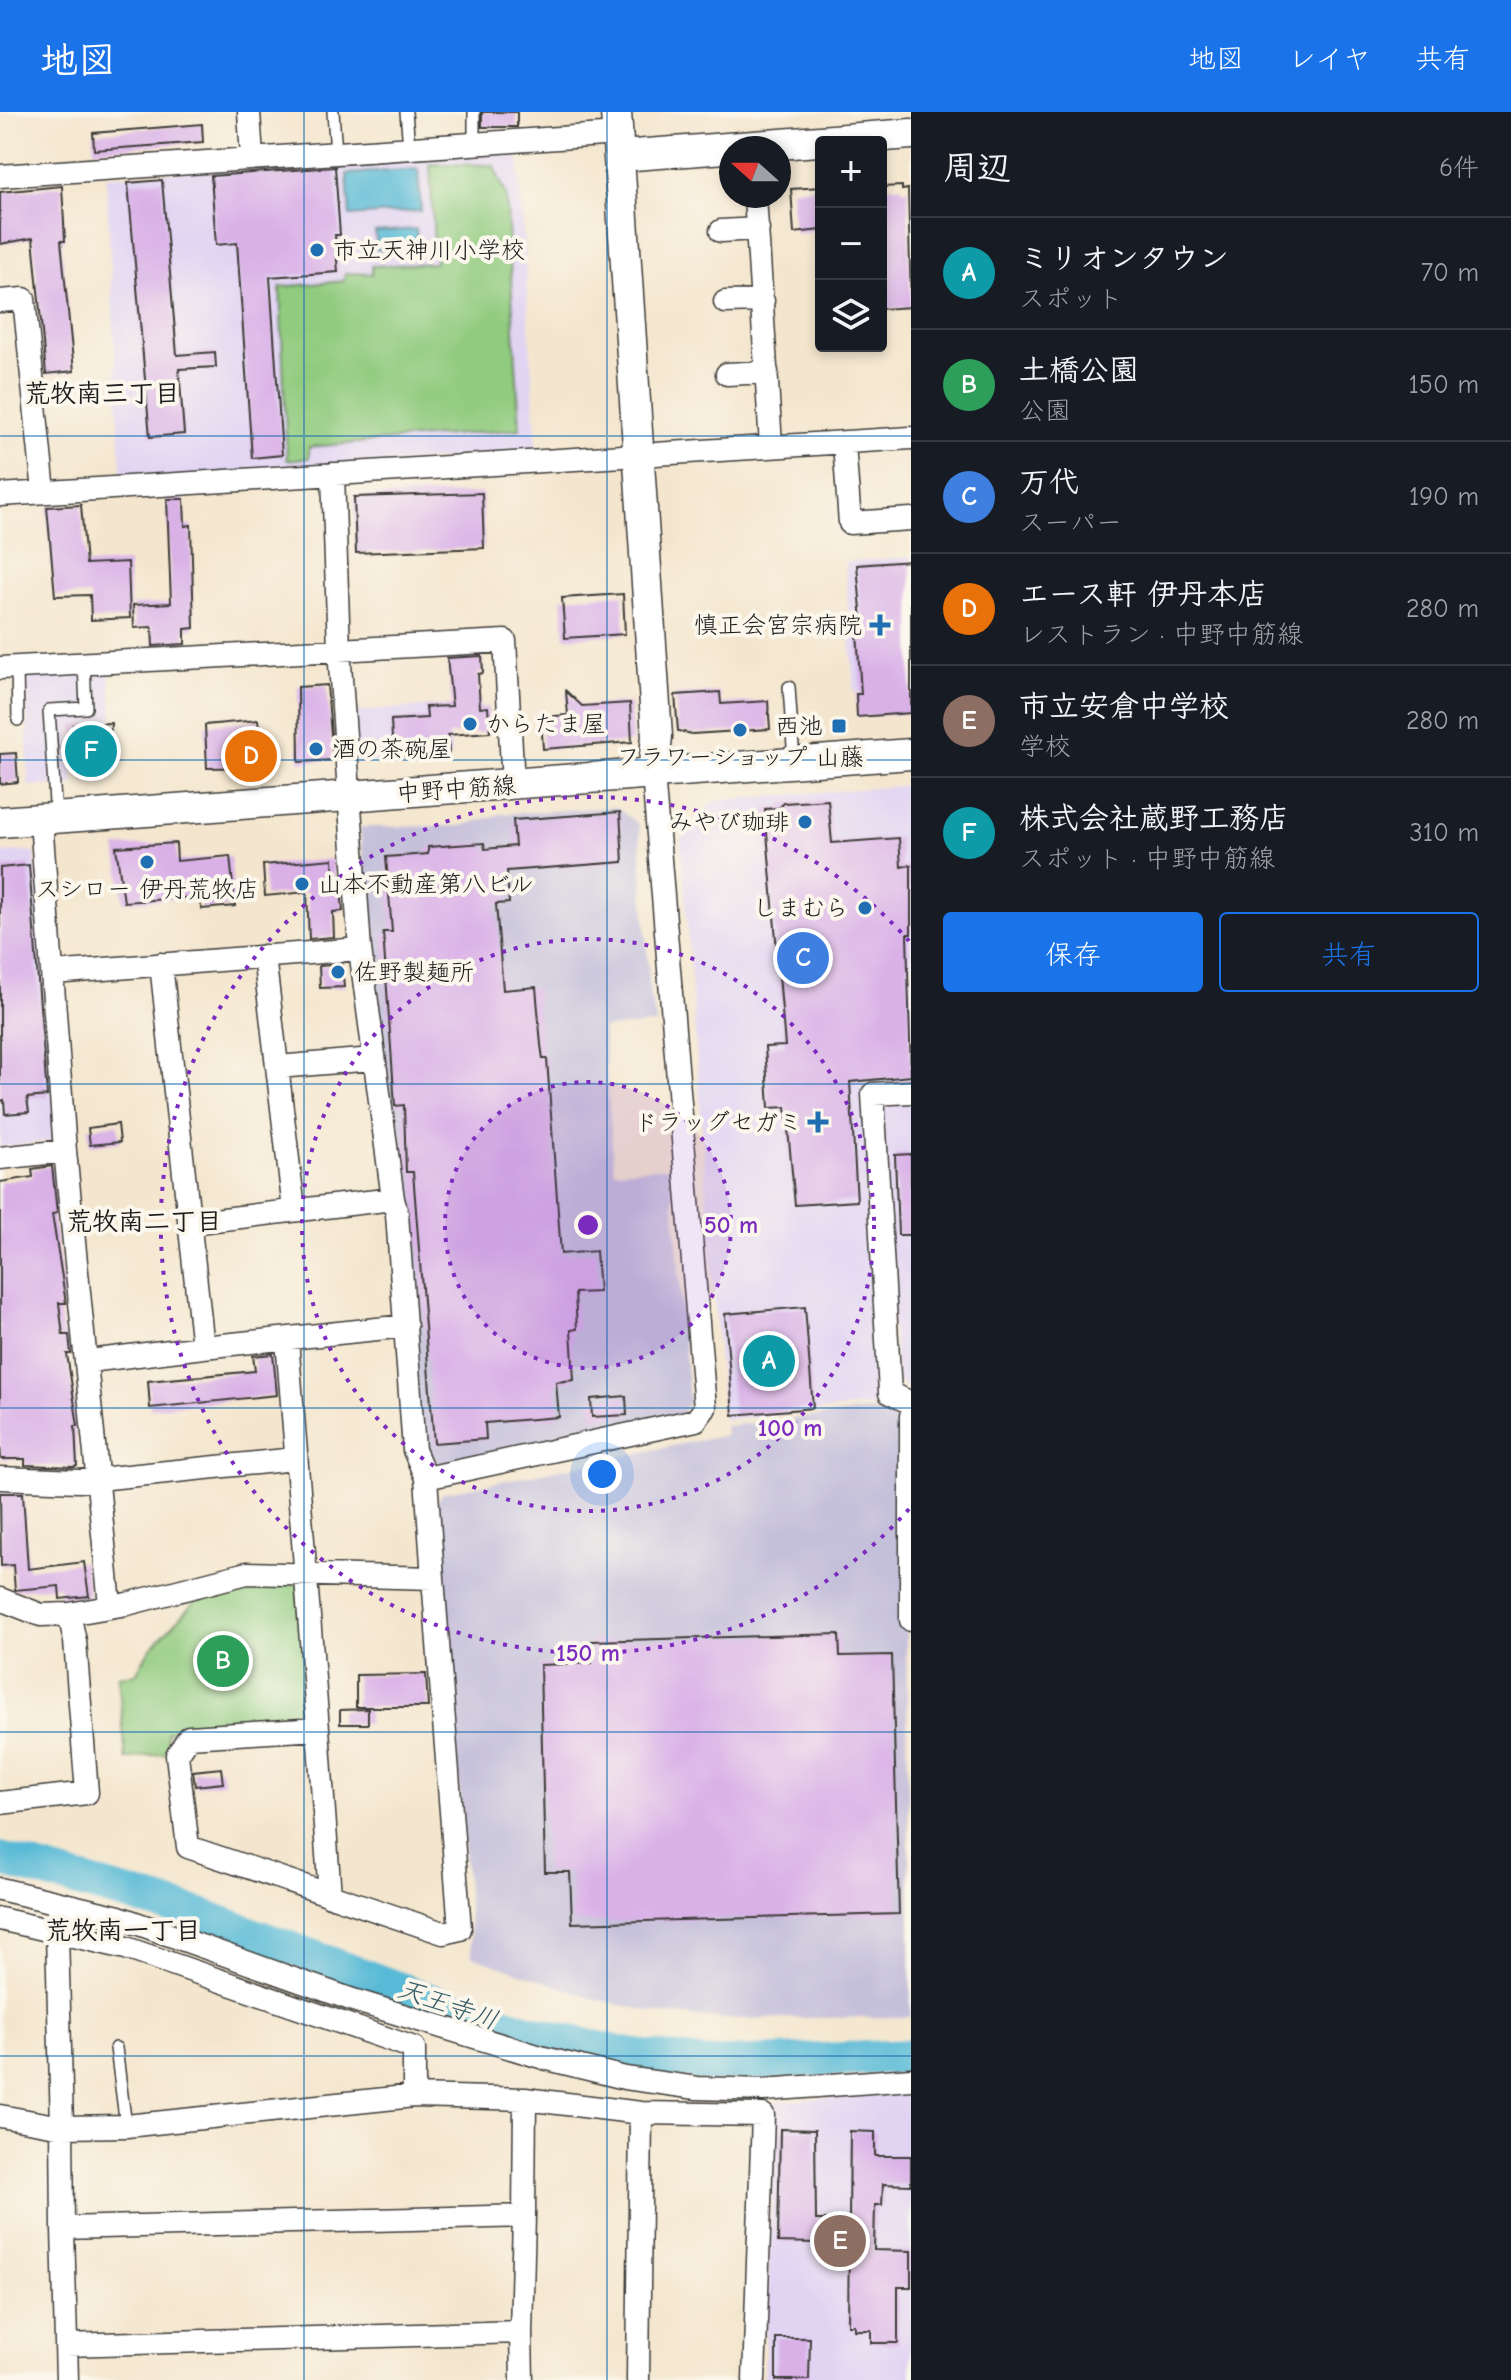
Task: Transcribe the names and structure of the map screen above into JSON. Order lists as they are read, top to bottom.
{
  "streets": {
    "street": ["中野中筋線"]
  },
  "districts": ["荒牧南三丁目", "荒牧南二丁目", "荒牧南一丁目"],
  "water": ["天王寺川"],
  "places": {
    "other": [
      "市立天神川小学校",
      "からたま屋",
      "フラワーショップ 山藤",
      "酒の茶碗屋",
      "みやび珈琲",
      "スシロー 伊丹荒牧店",
      "山本不動産第八ビル",
      "しまむら",
      "佐野製麺所"
    ],
    "health": ["慎正会宮宗病院", "ドラッグセガミ"],
    "transit": ["西池"]
  },
  "north": "left",
  "page": {
    "header": "地図",
    "nav": ["地図", "レイヤ", "共有"],
    "heading": ["周辺", "6件"],
    "map_buttons": ["+", "−"],
    "list": [
      {
        "mark": "A",
        "name": "ミリオンタウン",
        "note": "スポット",
        "value": "70 m"
      },
      {
        "mark": "B",
        "name": "土橋公園",
        "note": "公園",
        "value": "150 m"
      },
      {
        "mark": "C",
        "name": "万代",
        "note": "スーパー",
        "value": "190 m"
      },
      {
        "mark": "D",
        "name": "エース軒 伊丹本店",
        "note": "レストラン · 中野中筋線",
        "value": "280 m"
      },
      {
        "mark": "E",
        "name": "市立安倉中学校",
        "note": "学校",
        "value": "280 m"
      },
      {
        "mark": "F",
        "name": "株式会社蔵野工務店",
        "note": "スポット · 中野中筋線",
        "value": "310 m"
      }
    ],
    "pins": [
      "F",
      "D",
      "C",
      "A",
      "B",
      "E"
    ],
    "buttons": ["保存", "共有"]
  },
  "rings": ["50 m", "100 m", "150 m"]
}
